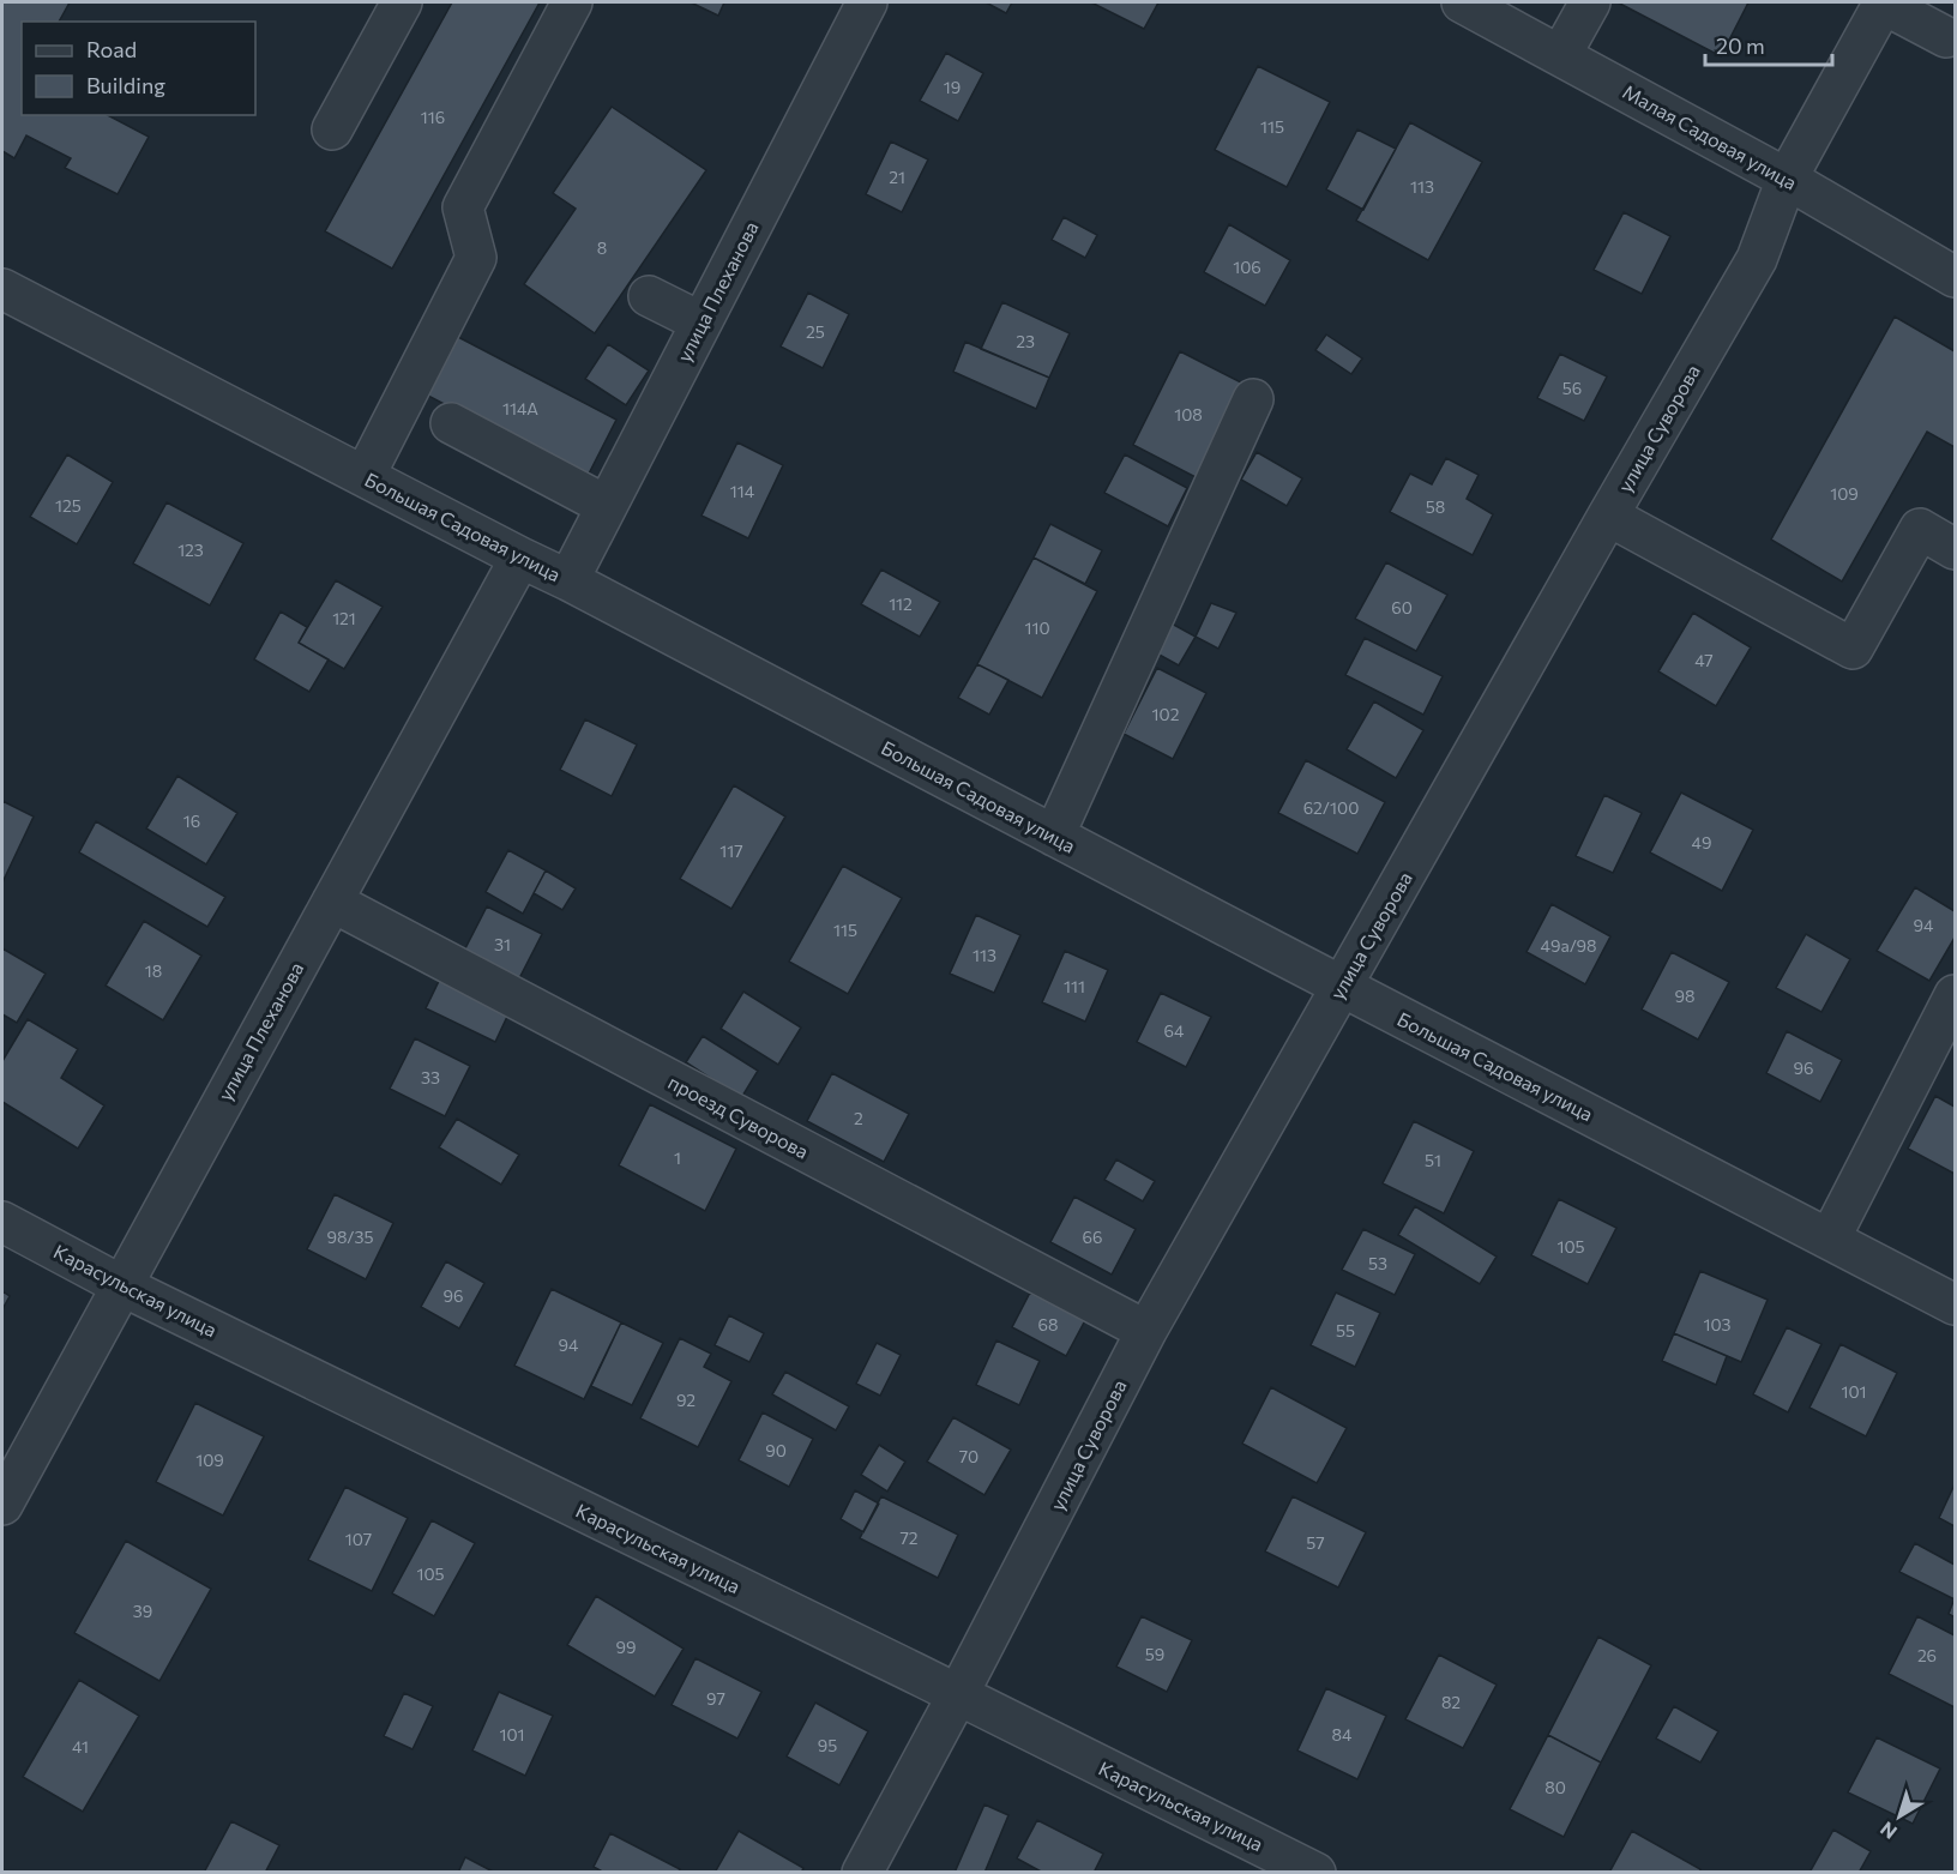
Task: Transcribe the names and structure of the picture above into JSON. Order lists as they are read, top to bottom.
{
  "streets": {
    "street": [
      "Малая Садовая улица",
      "улица Плеханова",
      "улица Суворова",
      "Большая Садовая улица",
      "проезд Суворова",
      "Карасульская улица"
    ]
  },
  "crossings": [
    ["Малая Садовая улица", "улица Суворова"],
    ["улица Плеханова", "Большая Садовая улица"],
    ["улица Плеханова", "проезд Суворова"],
    ["улица Плеханова", "Карасульская улица"],
    ["улица Суворова", "Большая Садовая улица"],
    ["улица Суворова", "проезд Суворова"],
    ["улица Суворова", "Карасульская улица"]
  ],
  "house_numbers": [
    "19",
    "116",
    "115",
    "21",
    "113",
    "8",
    "106",
    "25",
    "23",
    "56",
    "114А",
    "108",
    "114",
    "109",
    "125",
    "58",
    "123",
    "112",
    "60",
    "121",
    "110",
    "47",
    "102",
    "62/100",
    "16",
    "49",
    "117",
    "94",
    "115",
    "31",
    "49а/98",
    "113",
    "18",
    "111",
    "98",
    "64",
    "96",
    "33",
    "2",
    "1",
    "51",
    "98/35",
    "66",
    "105",
    "53",
    "96",
    "68",
    "103",
    "55",
    "94",
    "101",
    "92",
    "90",
    "70",
    "109",
    "72",
    "107",
    "57",
    "105",
    "39",
    "99",
    "59",
    "26",
    "97",
    "82",
    "101",
    "84",
    "95",
    "41",
    "80"
  ],
  "legend": ["Road", "Building"],
  "scale_bar": "20 m",
  "north": "bottom left"
}
